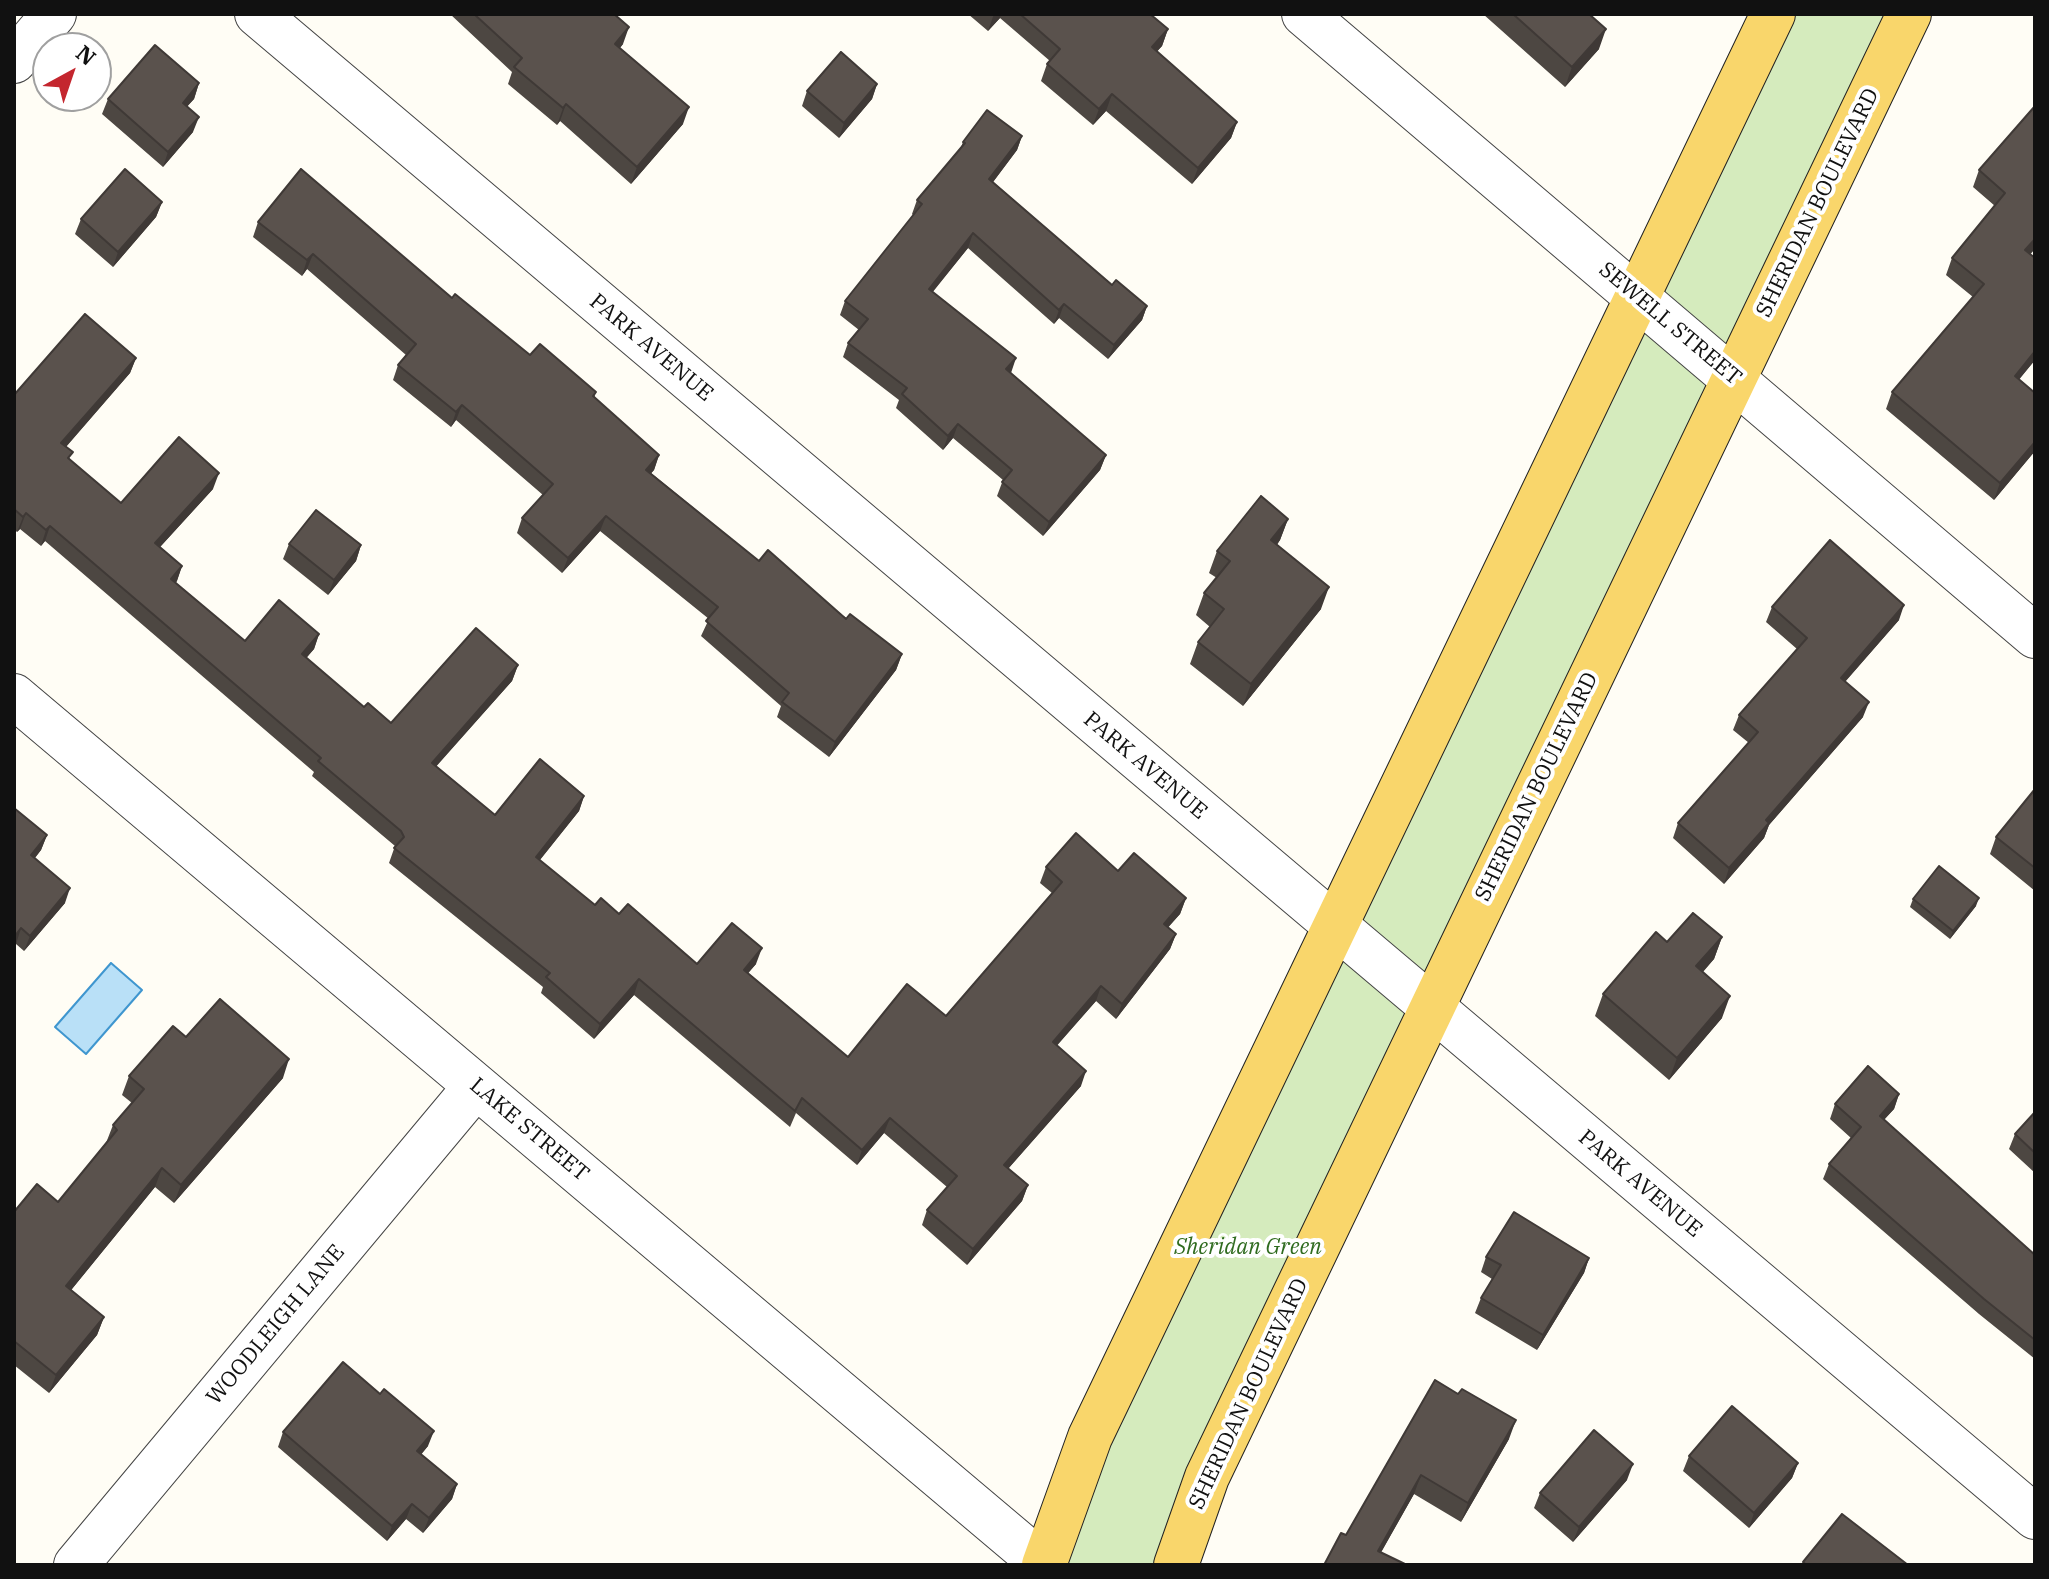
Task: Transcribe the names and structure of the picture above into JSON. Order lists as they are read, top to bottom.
{
  "streets": {
    "main road": ["SHERIDAN BOULEVARD"],
    "street": [
      "SEWELL STREET",
      "PARK AVENUE",
      "LAKE STREET",
      "WOODLEIGH LANE"
    ]
  },
  "crossings": [
    ["SHERIDAN BOULEVARD", "SEWELL STREET"],
    ["SHERIDAN BOULEVARD", "PARK AVENUE"],
    ["LAKE STREET", "WOODLEIGH LANE"]
  ],
  "parks": ["Sheridan Green"],
  "north": "top right"
}
